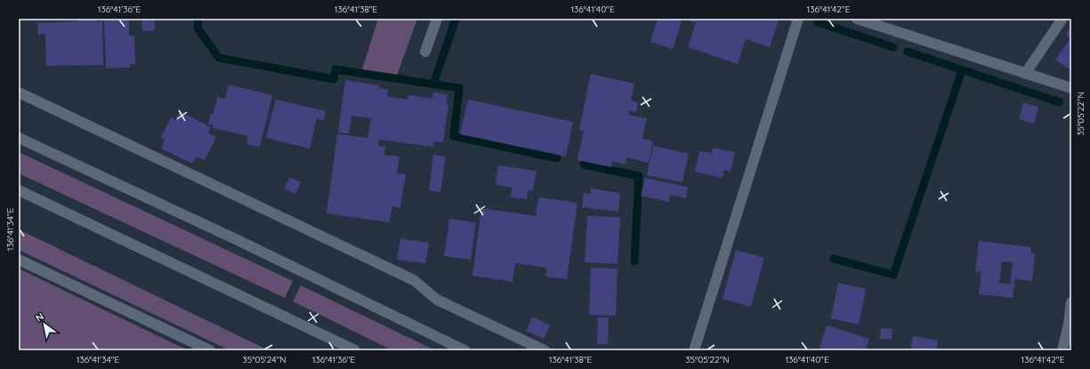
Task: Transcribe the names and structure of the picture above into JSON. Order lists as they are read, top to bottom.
{
  "north": "top left",
  "coordinates": [
    "136°41'36\"E",
    "136°41'38\"E",
    "136°41'40\"E",
    "136°41'42\"E",
    "35°05'22\"N",
    "136°41'34\"E",
    "35°05'24\"N"
  ]
}
